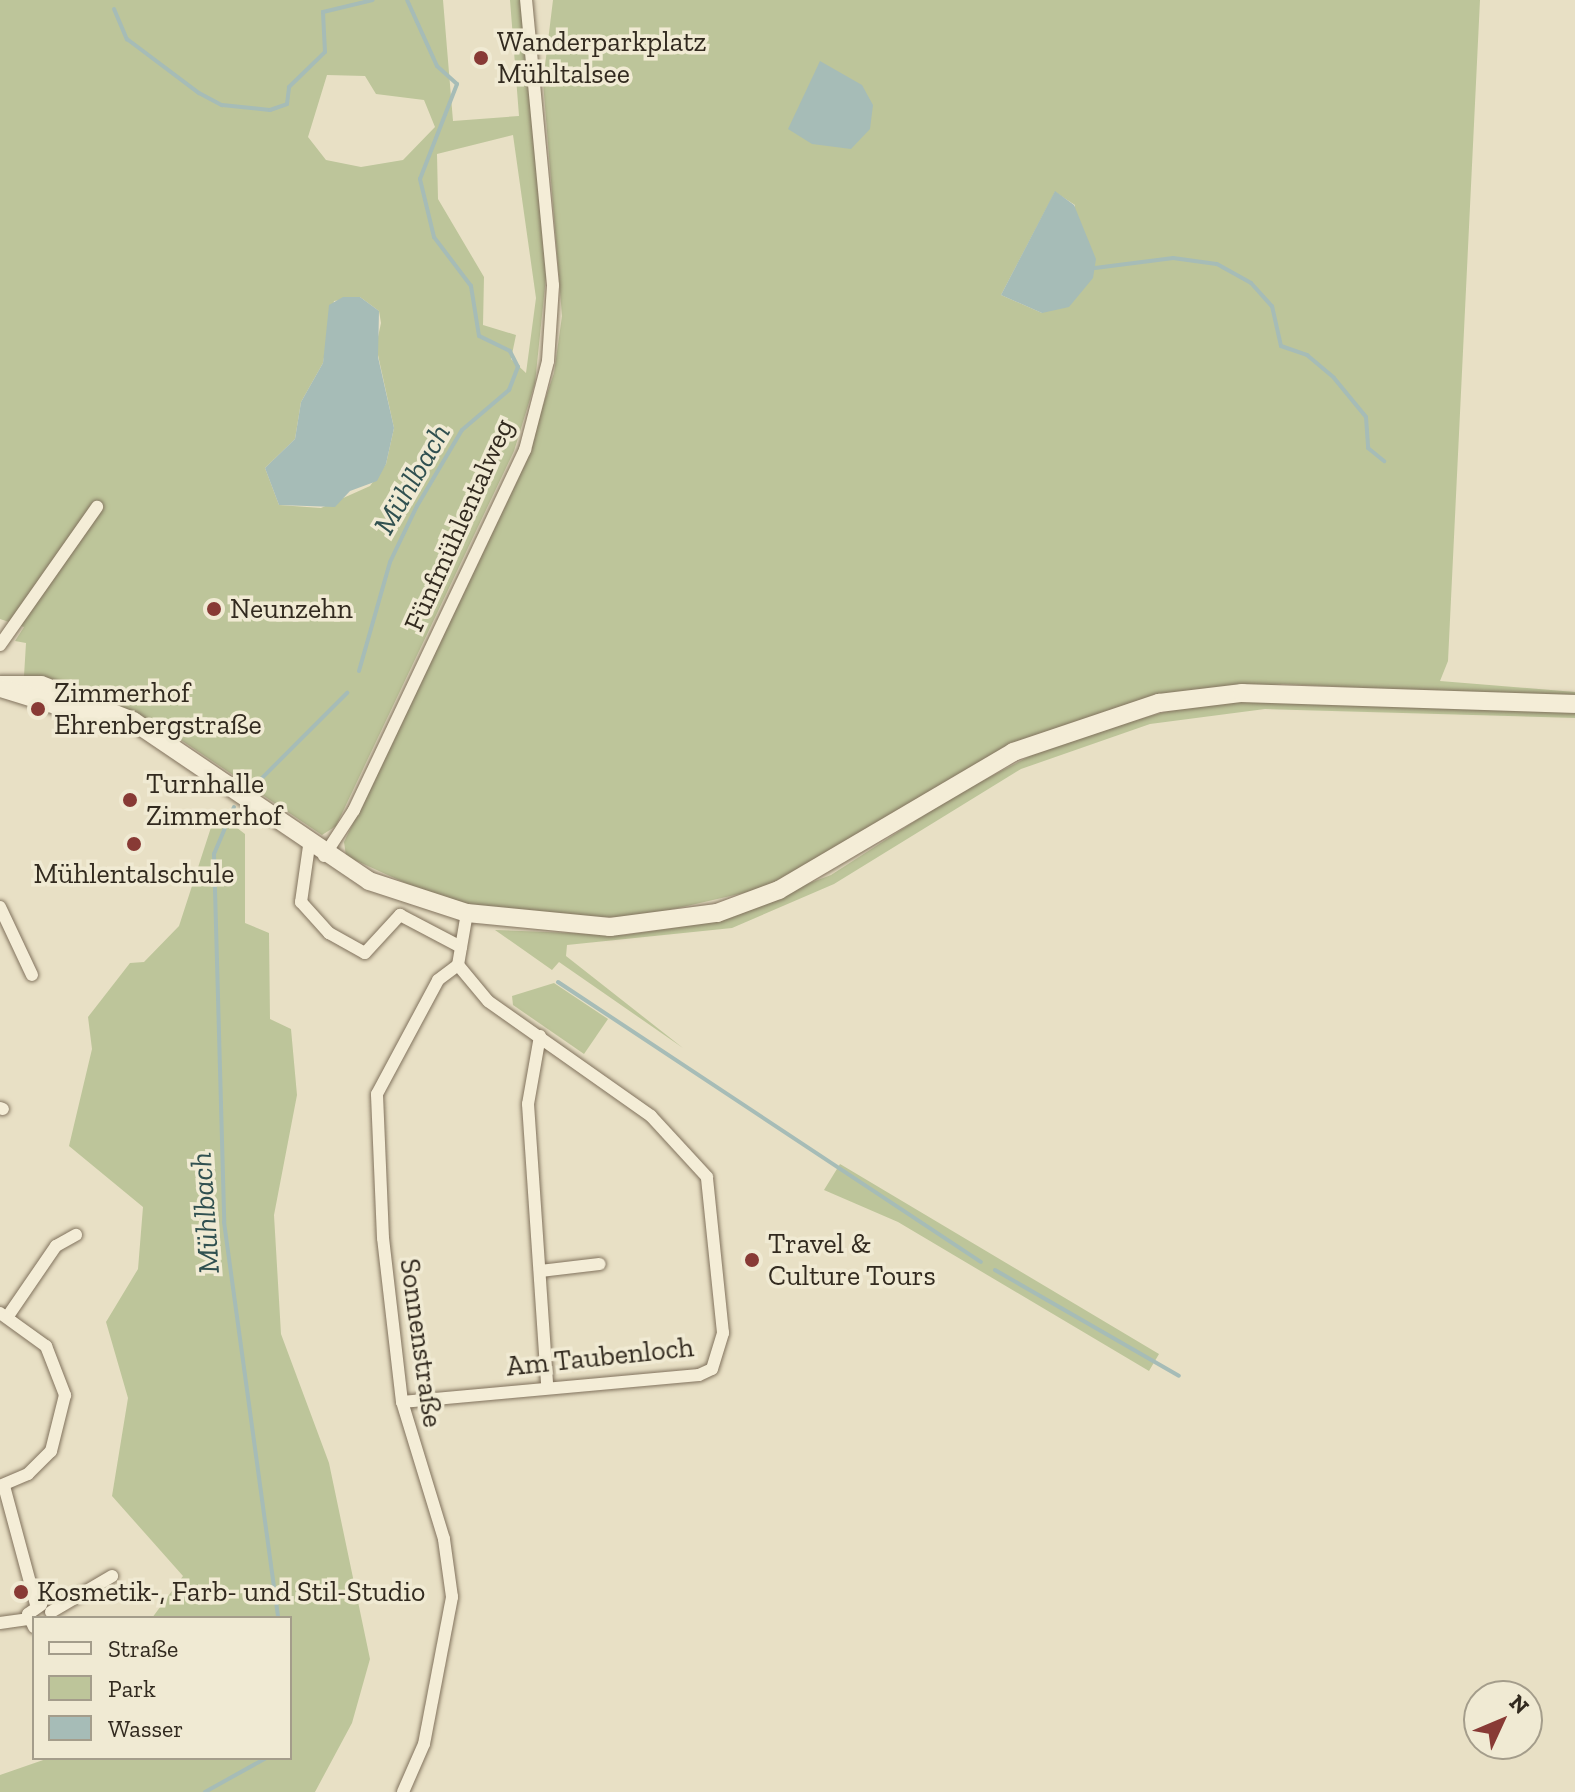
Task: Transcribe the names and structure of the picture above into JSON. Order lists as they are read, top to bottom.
{
  "streets": {
    "street": ["Fünfmühlentalweg", "Sonnenstraße", "Am Taubenloch"]
  },
  "crossings": [
    ["Sonnenstraße", "Am Taubenloch"]
  ],
  "water": ["Mühlbach"],
  "places": [
    "Wanderparkplatz Mühltalsee",
    "Neunzehn",
    "Zimmerhof Ehrenbergstraße",
    "Turnhalle Zimmerhof",
    "Mühlentalschule",
    "Travel & Culture Tours",
    "Kosmetik-, Farb- und Stil-Studio"
  ],
  "legend": ["Straße", "Park", "Wasser"],
  "north": "top right"
}
